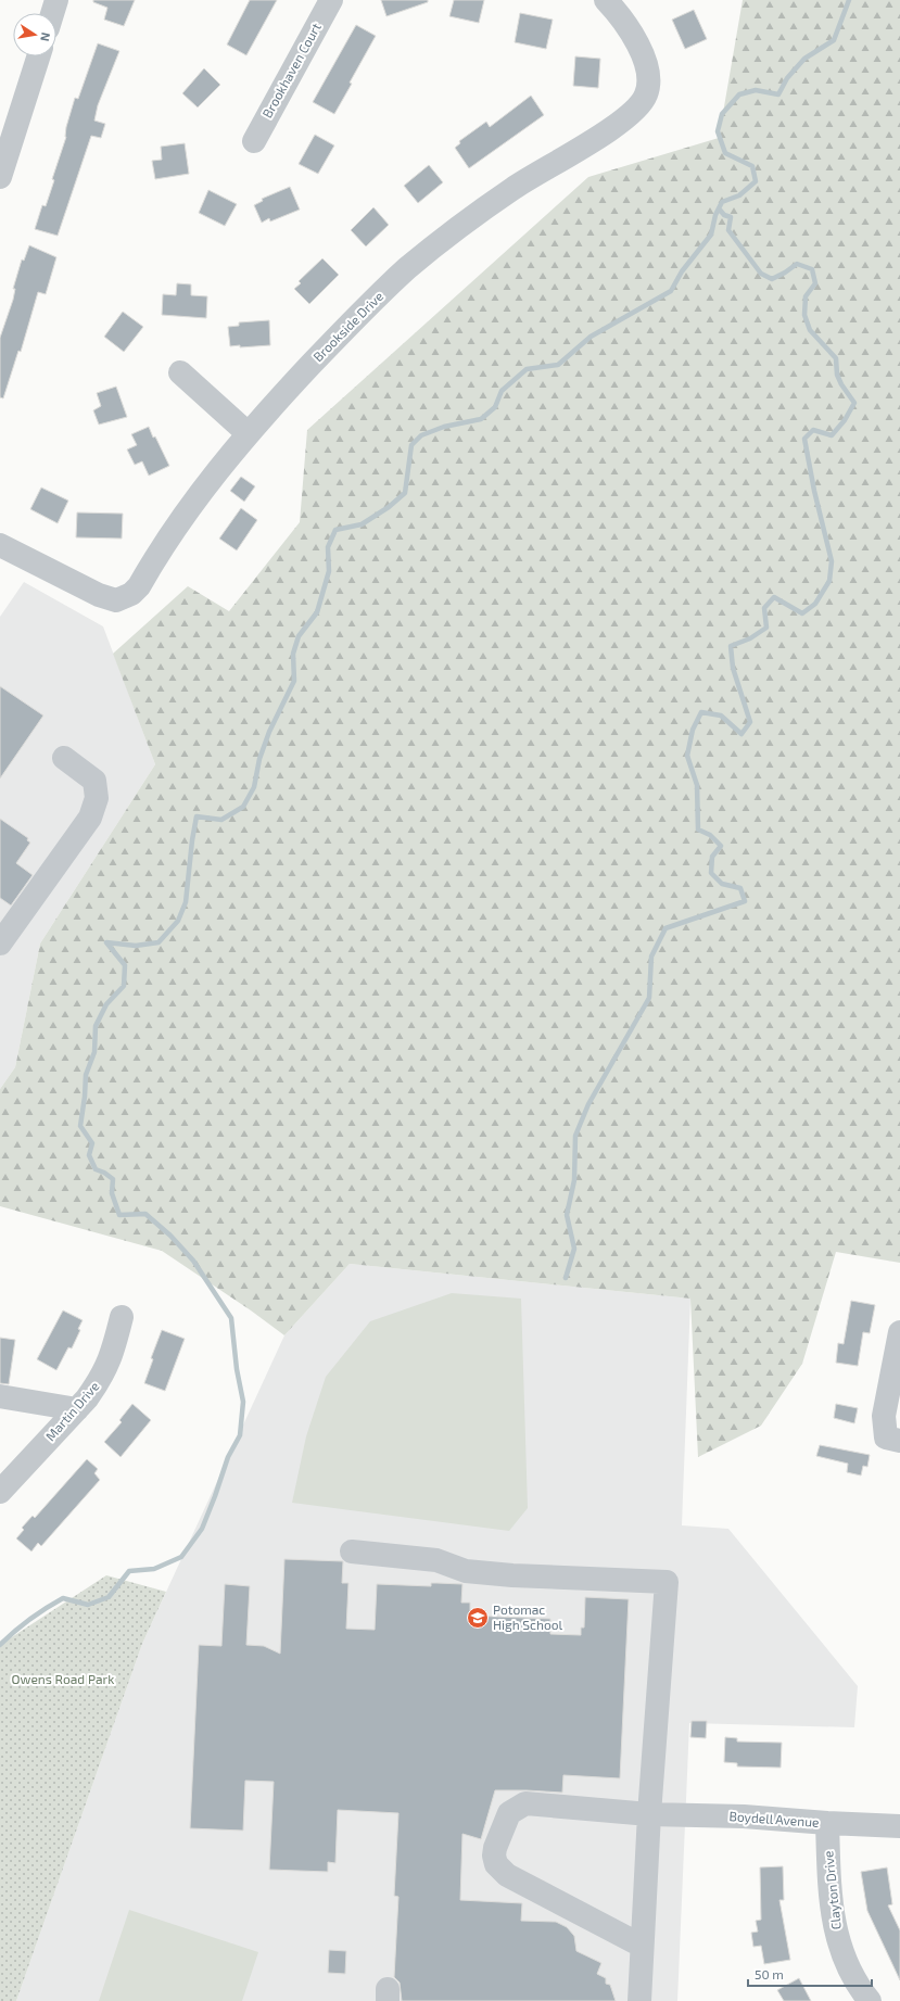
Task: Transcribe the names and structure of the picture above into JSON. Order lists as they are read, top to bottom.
{
  "streets": {
    "street": [
      "Brookhaven Court",
      "Brookside Drive",
      "Martin Drive",
      "Boydell Avenue",
      "Clayton Drive"
    ]
  },
  "crossings": [
    ["Boydell Avenue", "Clayton Drive"]
  ],
  "parks": ["Owens Road Park"],
  "places": {
    "school or university": ["Potomac High School"]
  },
  "scale_bar": "50 m",
  "north": "right"
}
